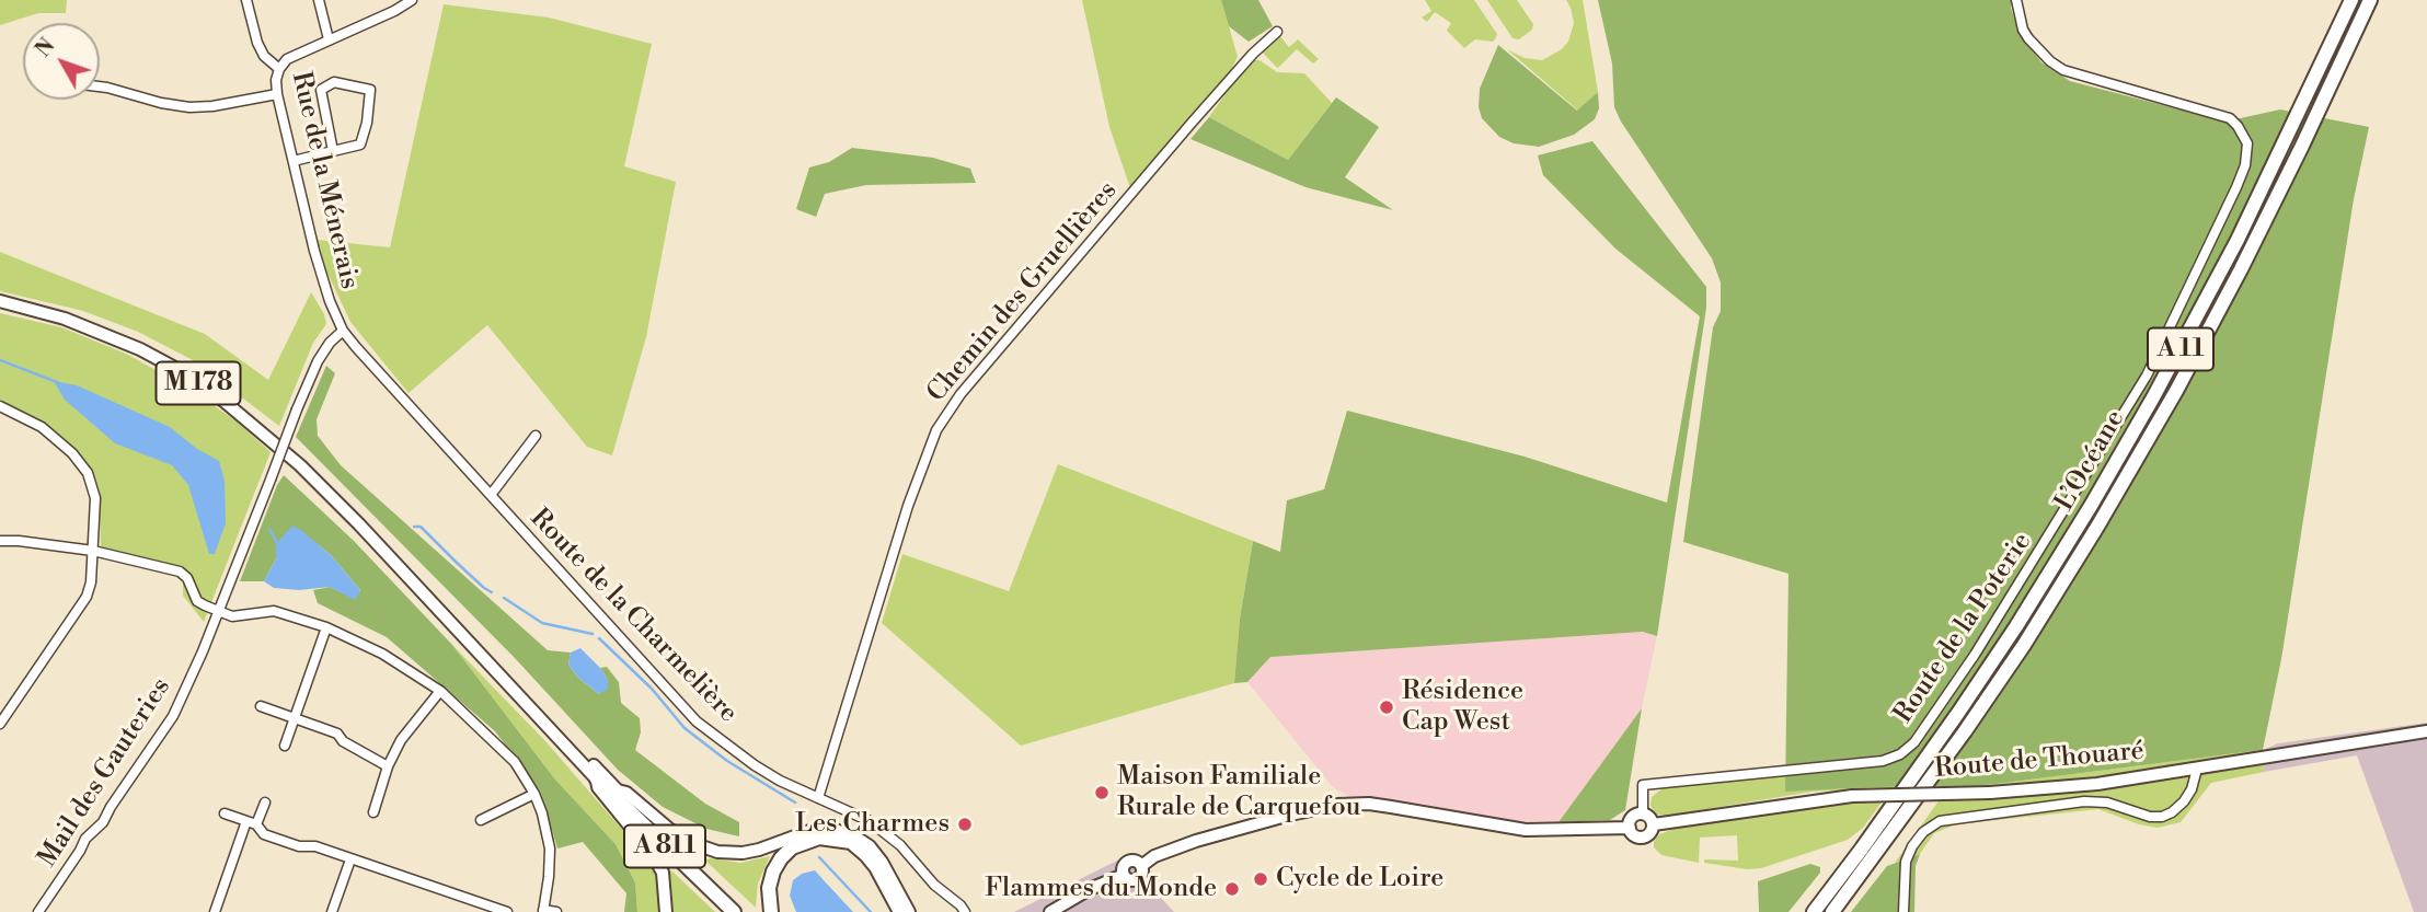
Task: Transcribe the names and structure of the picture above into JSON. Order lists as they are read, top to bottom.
{
  "streets": {
    "highway": ["A 11", "L’Océane", "A 811"],
    "main road": ["M 178", "Route de Thouaré"],
    "street": [
      "Rue de la Ménerais",
      "Chemin des Gruellières",
      "Route de la Charmelière",
      "Route de la Poterie",
      "Mail des Gauteries"
    ]
  },
  "crossings": [
    ["Rue de la Ménerais", "Route de la Charmelière"],
    ["Rue de la Ménerais", "Mail des Gauteries"],
    ["Chemin des Gruellières", "Route de la Charmelière"],
    ["M 178", "A 811"],
    ["Route de la Charmelière", "Mail des Gauteries"],
    ["Route de la Poterie", "Route de Thouaré"]
  ],
  "places": [
    "Résidence Cap West",
    "Maison Familiale Rurale de Carquefou",
    "Les Charmes",
    "Cycle de Loire",
    "Flammes du Monde"
  ],
  "north": "top left"
}
